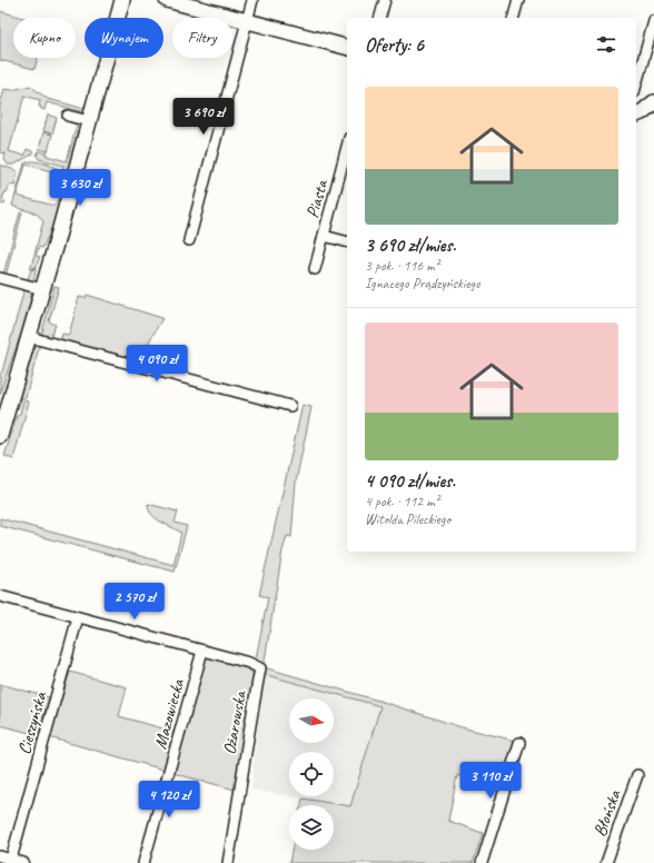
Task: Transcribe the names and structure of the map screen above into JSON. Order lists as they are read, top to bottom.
{
  "streets": {
    "street": [
      "Piasta",
      "Mazowiecka",
      "Cieszyńska",
      "Ożarowska",
      "Błońska"
    ]
  },
  "crossings": [
    ["Mazowiecka", "Ożarowska"]
  ],
  "north": "right",
  "page": {
    "chip": ["Kupno", "Wynajem", "Filtry"],
    "heading": "Oferty: 6",
    "list": [
      {
        "name": "3 690 zł/mies.",
        "note": "3 pok. · 116 m² · Ignacego Prądzyńskiego"
      },
      {
        "name": "4 090 zł/mies.",
        "note": "4 pok. · 112 m² · Witolda Pileckiego"
      }
    ],
    "price": [
      "3 690 zł",
      "3 630 zł",
      "4 090 zł",
      "2 570 zł",
      "3 110 zł",
      "4 120 zł"
    ]
  }
}
